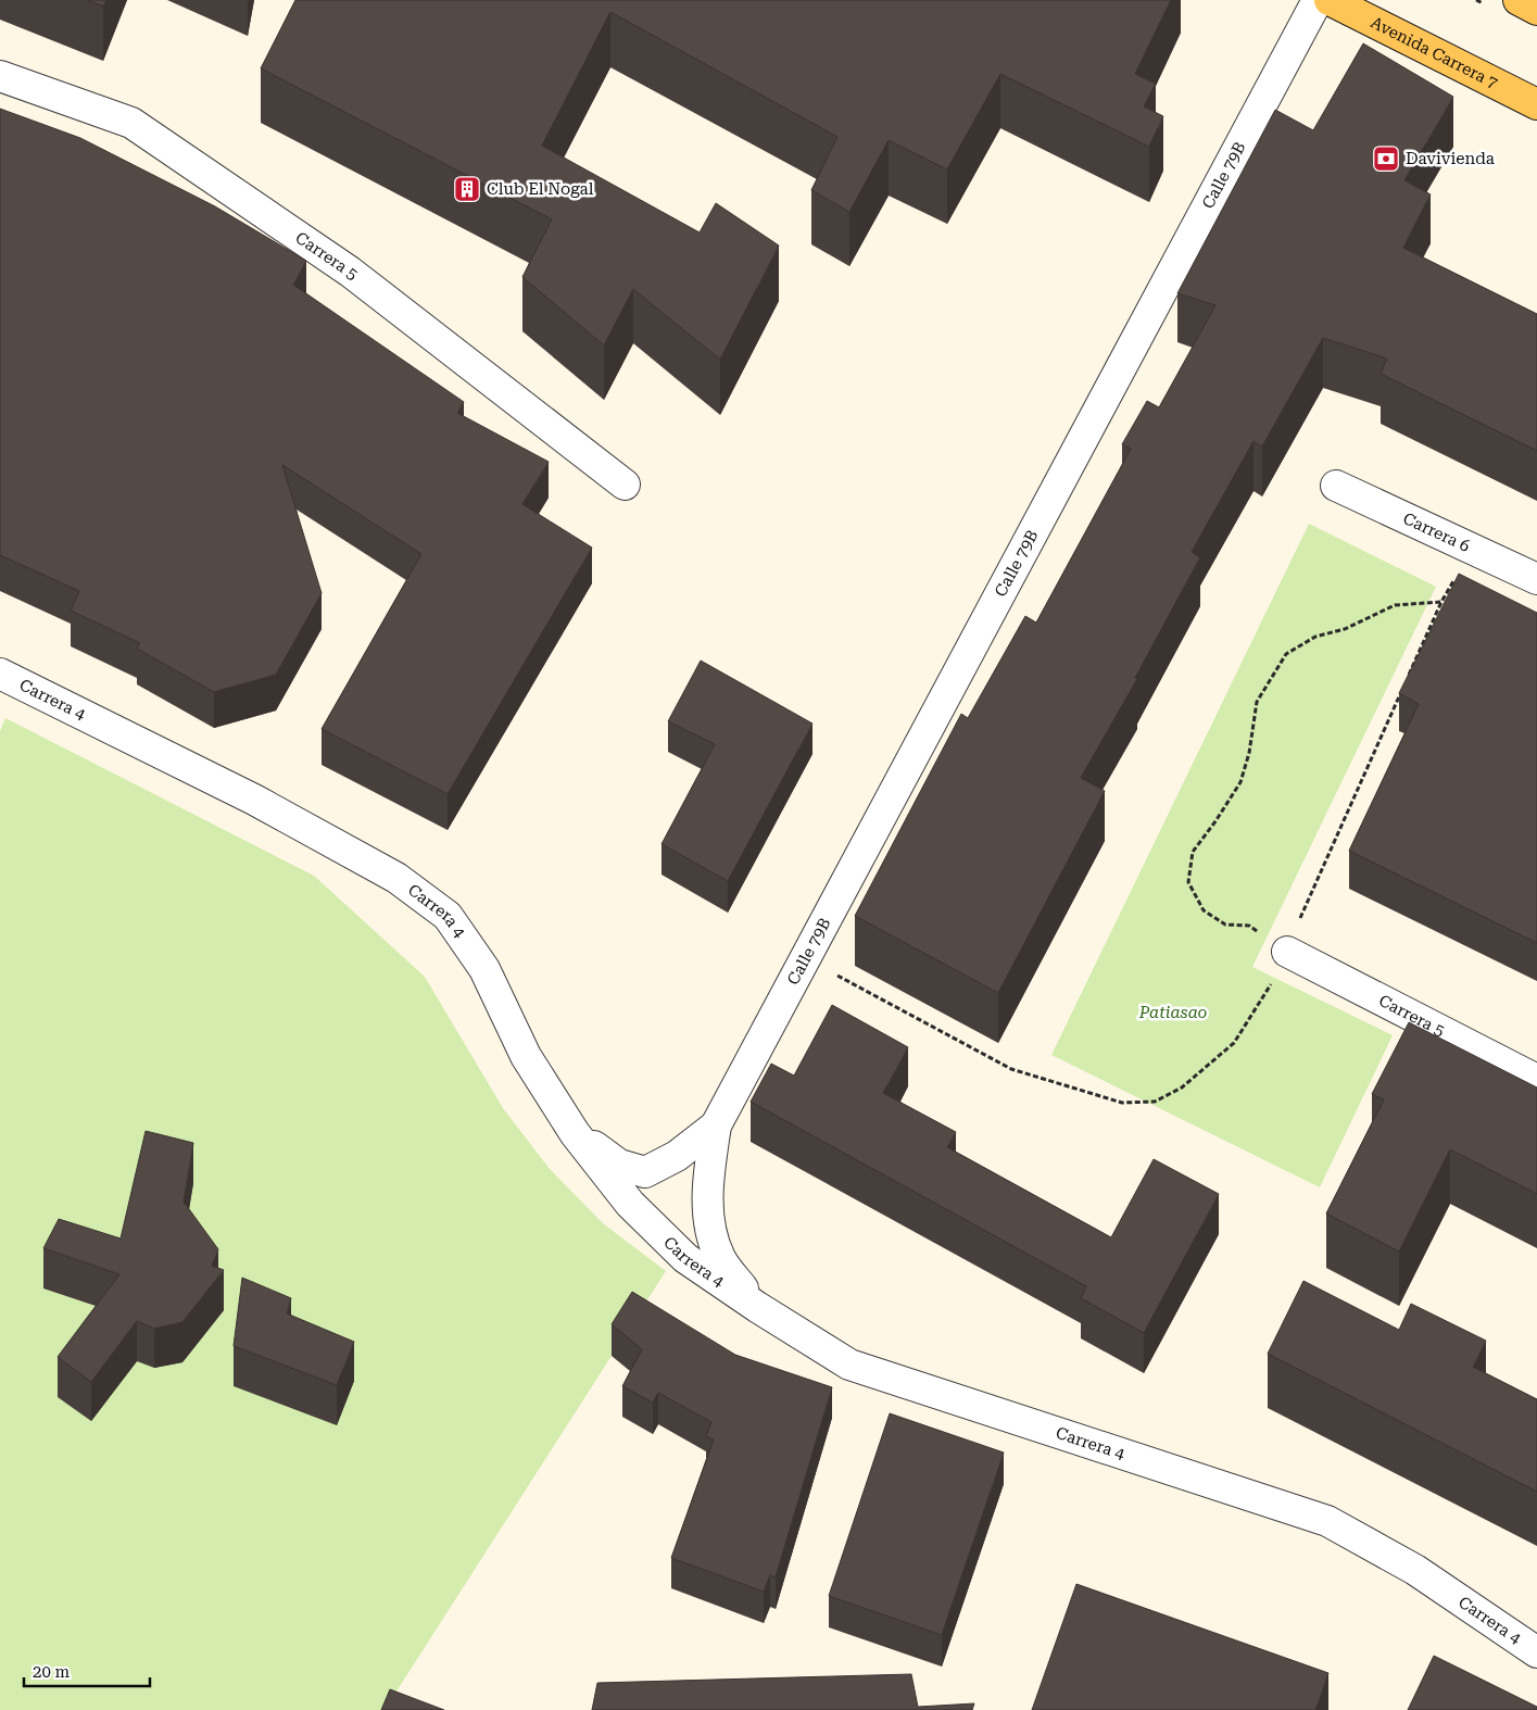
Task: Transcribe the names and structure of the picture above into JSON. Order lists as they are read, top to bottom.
{
  "streets": {
    "main road": ["Avenida Carrera 7"],
    "street": [
      "Calle 79B",
      "Carrera 5",
      "Carrera 6",
      "Carrera 4"
    ]
  },
  "crossings": [
    ["Calle 79B", "Carrera 4"]
  ],
  "parks": ["Patiasao"],
  "places": {
    "bank": ["Davivienda"],
    "building": ["Club El Nogal"]
  },
  "scale_bar": "20 m"
}
